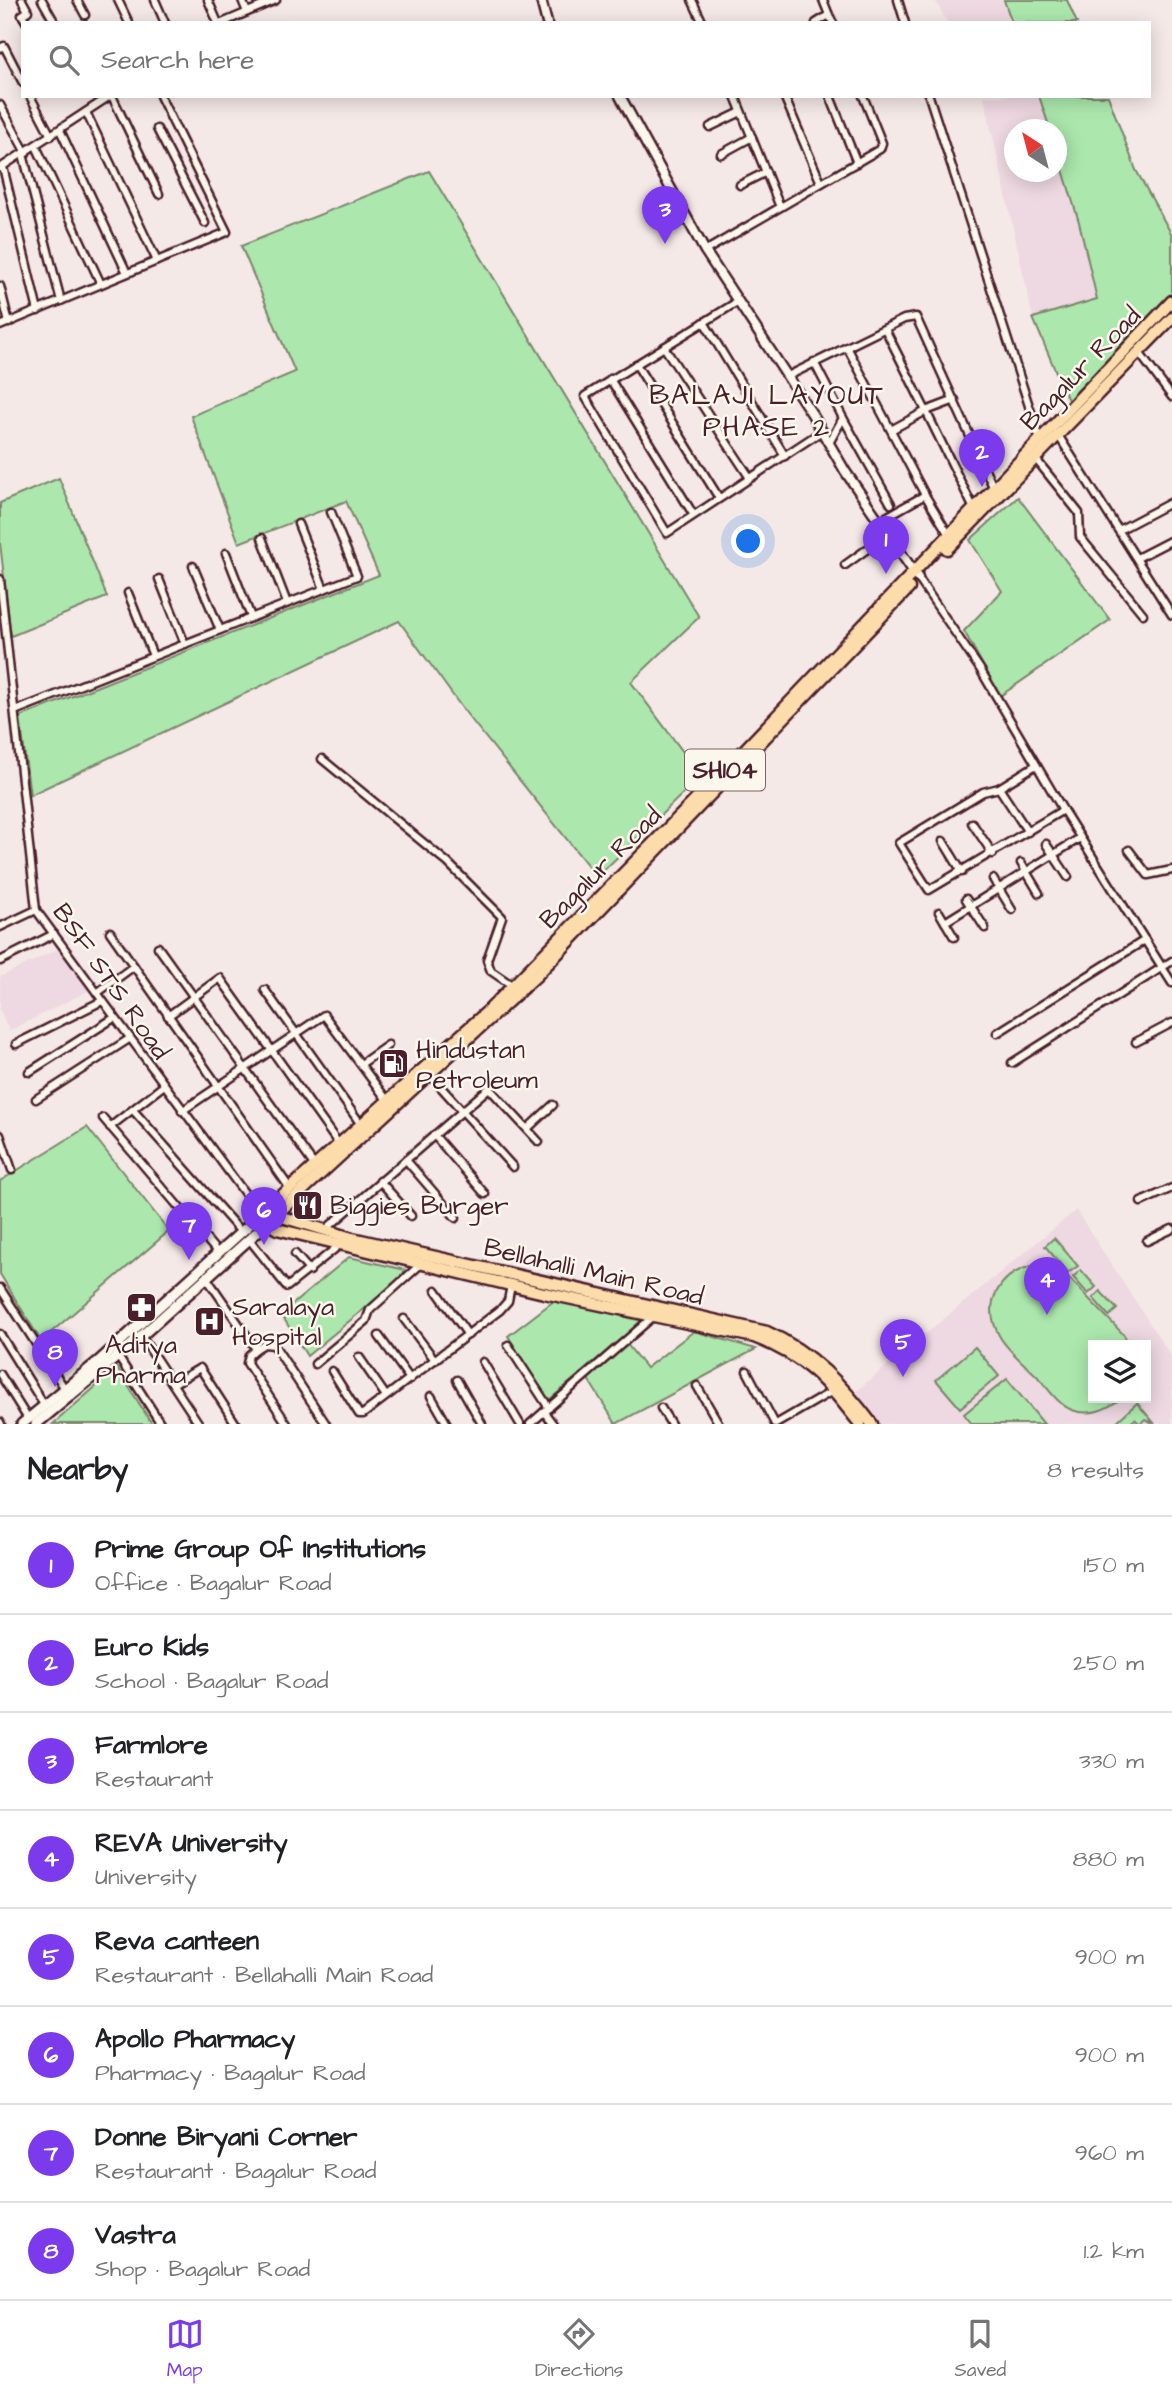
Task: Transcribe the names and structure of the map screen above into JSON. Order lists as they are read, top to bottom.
{
  "streets": {
    "main road": ["Bagalur Road", "SH104", "Bellahalli Main Road"],
    "street": ["BSF STS Road"]
  },
  "crossings": [
    ["Bagalur Road", "BSF STS Road"],
    ["Bagalur Road", "Bellahalli Main Road"],
    ["BSF STS Road", "Bellahalli Main Road"]
  ],
  "districts": ["BALAJI LAYOUT PHASE 2"],
  "places": {
    "fuel station": ["Hindustan Petroleum"],
    "restaurant": ["Biggies Burger"],
    "pharmacy": ["Aditya Pharma"],
    "hospital": ["Saralaya Hospital"]
  },
  "north": "top left",
  "page": {
    "search": "Search here",
    "pins": [
      "3",
      "2",
      "1",
      "6",
      "7",
      "4",
      "5",
      "8"
    ],
    "heading": ["Nearby", "8 results"],
    "list": [
      {
        "mark": "1",
        "name": "Prime Group Of Institutions",
        "note": "Office · Bagalur Road",
        "value": "150 m"
      },
      {
        "mark": "2",
        "name": "Euro Kids",
        "note": "School · Bagalur Road",
        "value": "250 m"
      },
      {
        "mark": "3",
        "name": "Farmlore",
        "note": "Restaurant",
        "value": "330 m"
      },
      {
        "mark": "4",
        "name": "REVA University",
        "note": "University",
        "value": "880 m"
      },
      {
        "mark": "5",
        "name": "Reva canteen",
        "note": "Restaurant · Bellahalli Main Road",
        "value": "900 m"
      },
      {
        "mark": "6",
        "name": "Apollo Pharmacy",
        "note": "Pharmacy · Bagalur Road",
        "value": "900 m"
      },
      {
        "mark": "7",
        "name": "Donne Biryani Corner",
        "note": "Restaurant · Bagalur Road",
        "value": "960 m"
      },
      {
        "mark": "8",
        "name": "Vastra",
        "note": "Shop · Bagalur Road",
        "value": "1.2 km"
      }
    ],
    "nav": ["Map", "Directions", "Saved"]
  }
}
